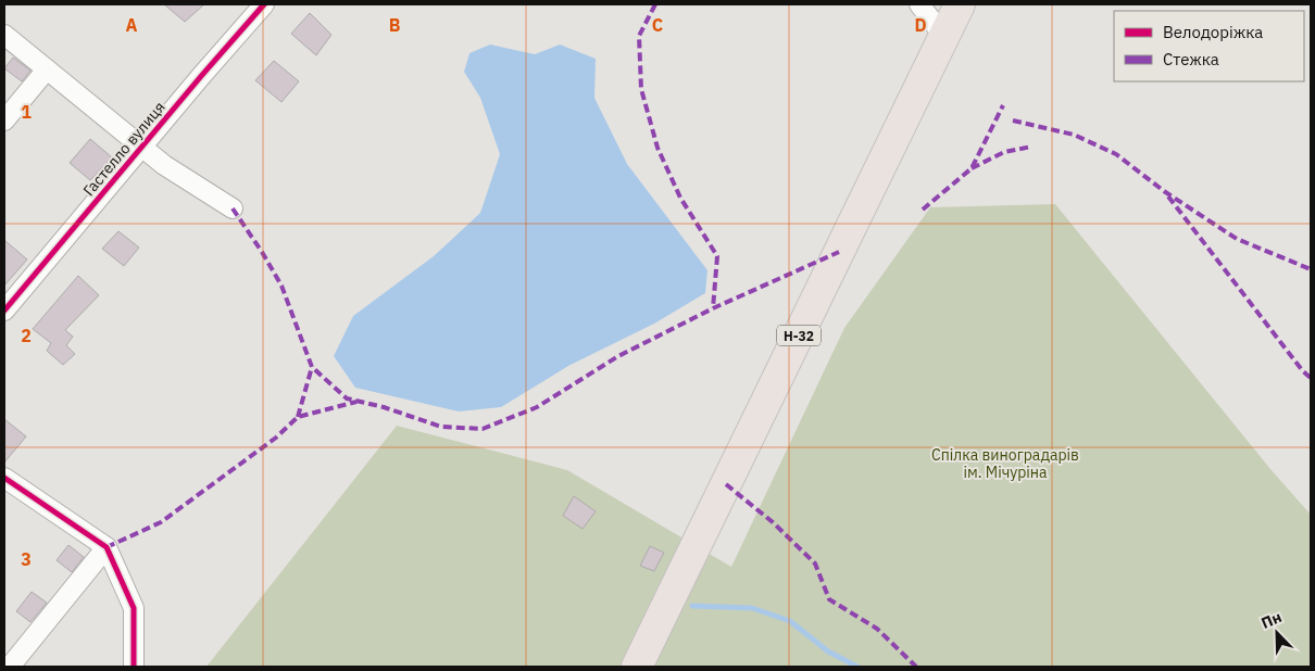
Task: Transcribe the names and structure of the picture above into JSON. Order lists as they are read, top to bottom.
{
  "streets": {
    "main road": ["Н-32"],
    "street": ["Гастелло вулиця"]
  },
  "parks": ["Спілка виноградарів ім. Мічуріна"],
  "legend": ["Велодоріжка", "Стежка"],
  "north": "top left",
  "grid": {
    "columns": [
      "A",
      "B",
      "C",
      "D"
    ],
    "rows": ["1", "2", "3"]
  }
}
